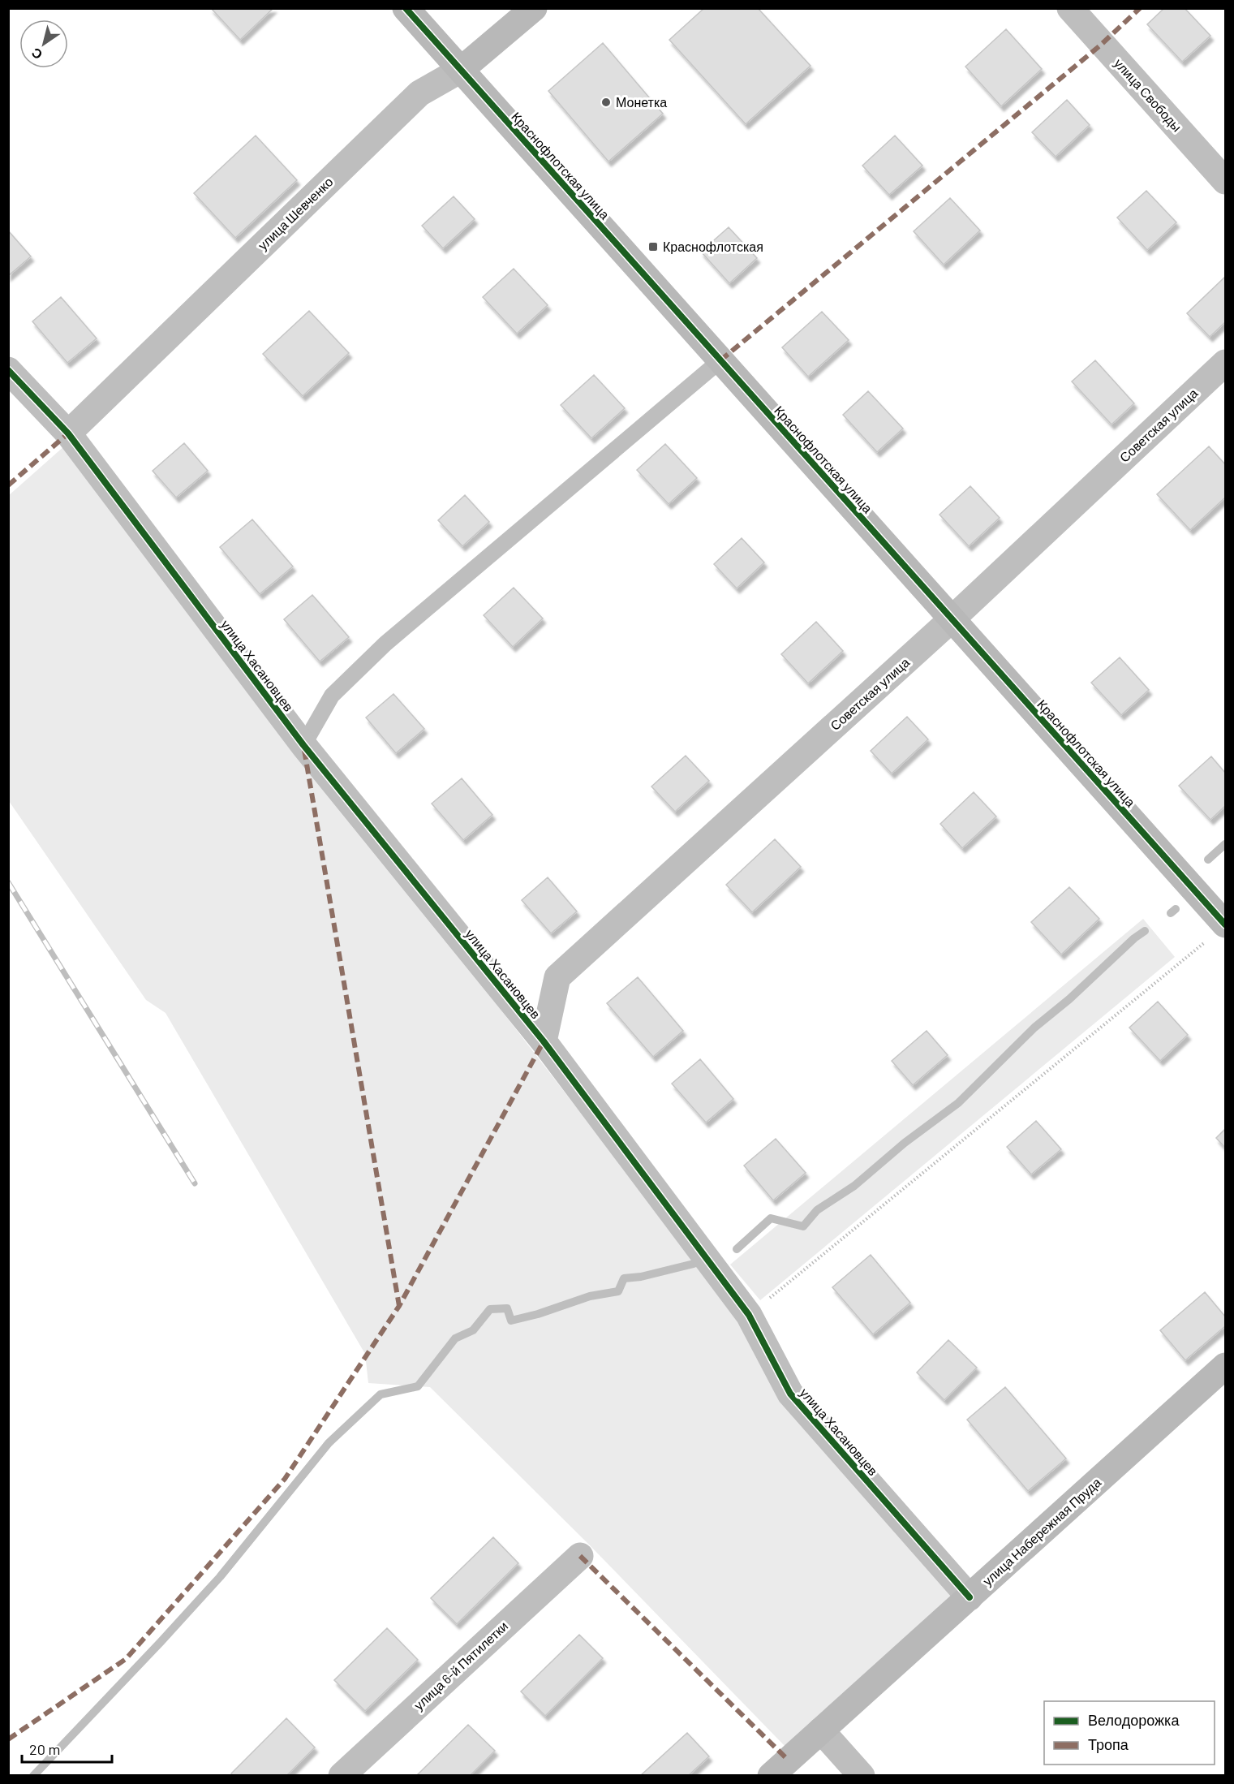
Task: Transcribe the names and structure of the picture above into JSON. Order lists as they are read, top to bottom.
{
  "streets": {
    "street": [
      "улица Свободы",
      "Краснофлотская улица",
      "улица Шевченко",
      "Советская улица",
      "улица Хасановцев",
      "улица Набережная Пруда",
      "улица 6-й Пятилетки"
    ]
  },
  "crossings": [
    ["Краснофлотская улица", "улица Шевченко"],
    ["Краснофлотская улица", "Советская улица"],
    ["улица Шевченко", "улица Хасановцев"],
    ["Советская улица", "улица Хасановцев"],
    ["улица Хасановцев", "улица Набережная Пруда"]
  ],
  "places": {
    "other": ["Монетка"],
    "transit": ["Краснофлотская"]
  },
  "legend": ["Велодорожка", "Тропа"],
  "scale_bar": "20 m",
  "north": "bottom left"
}
